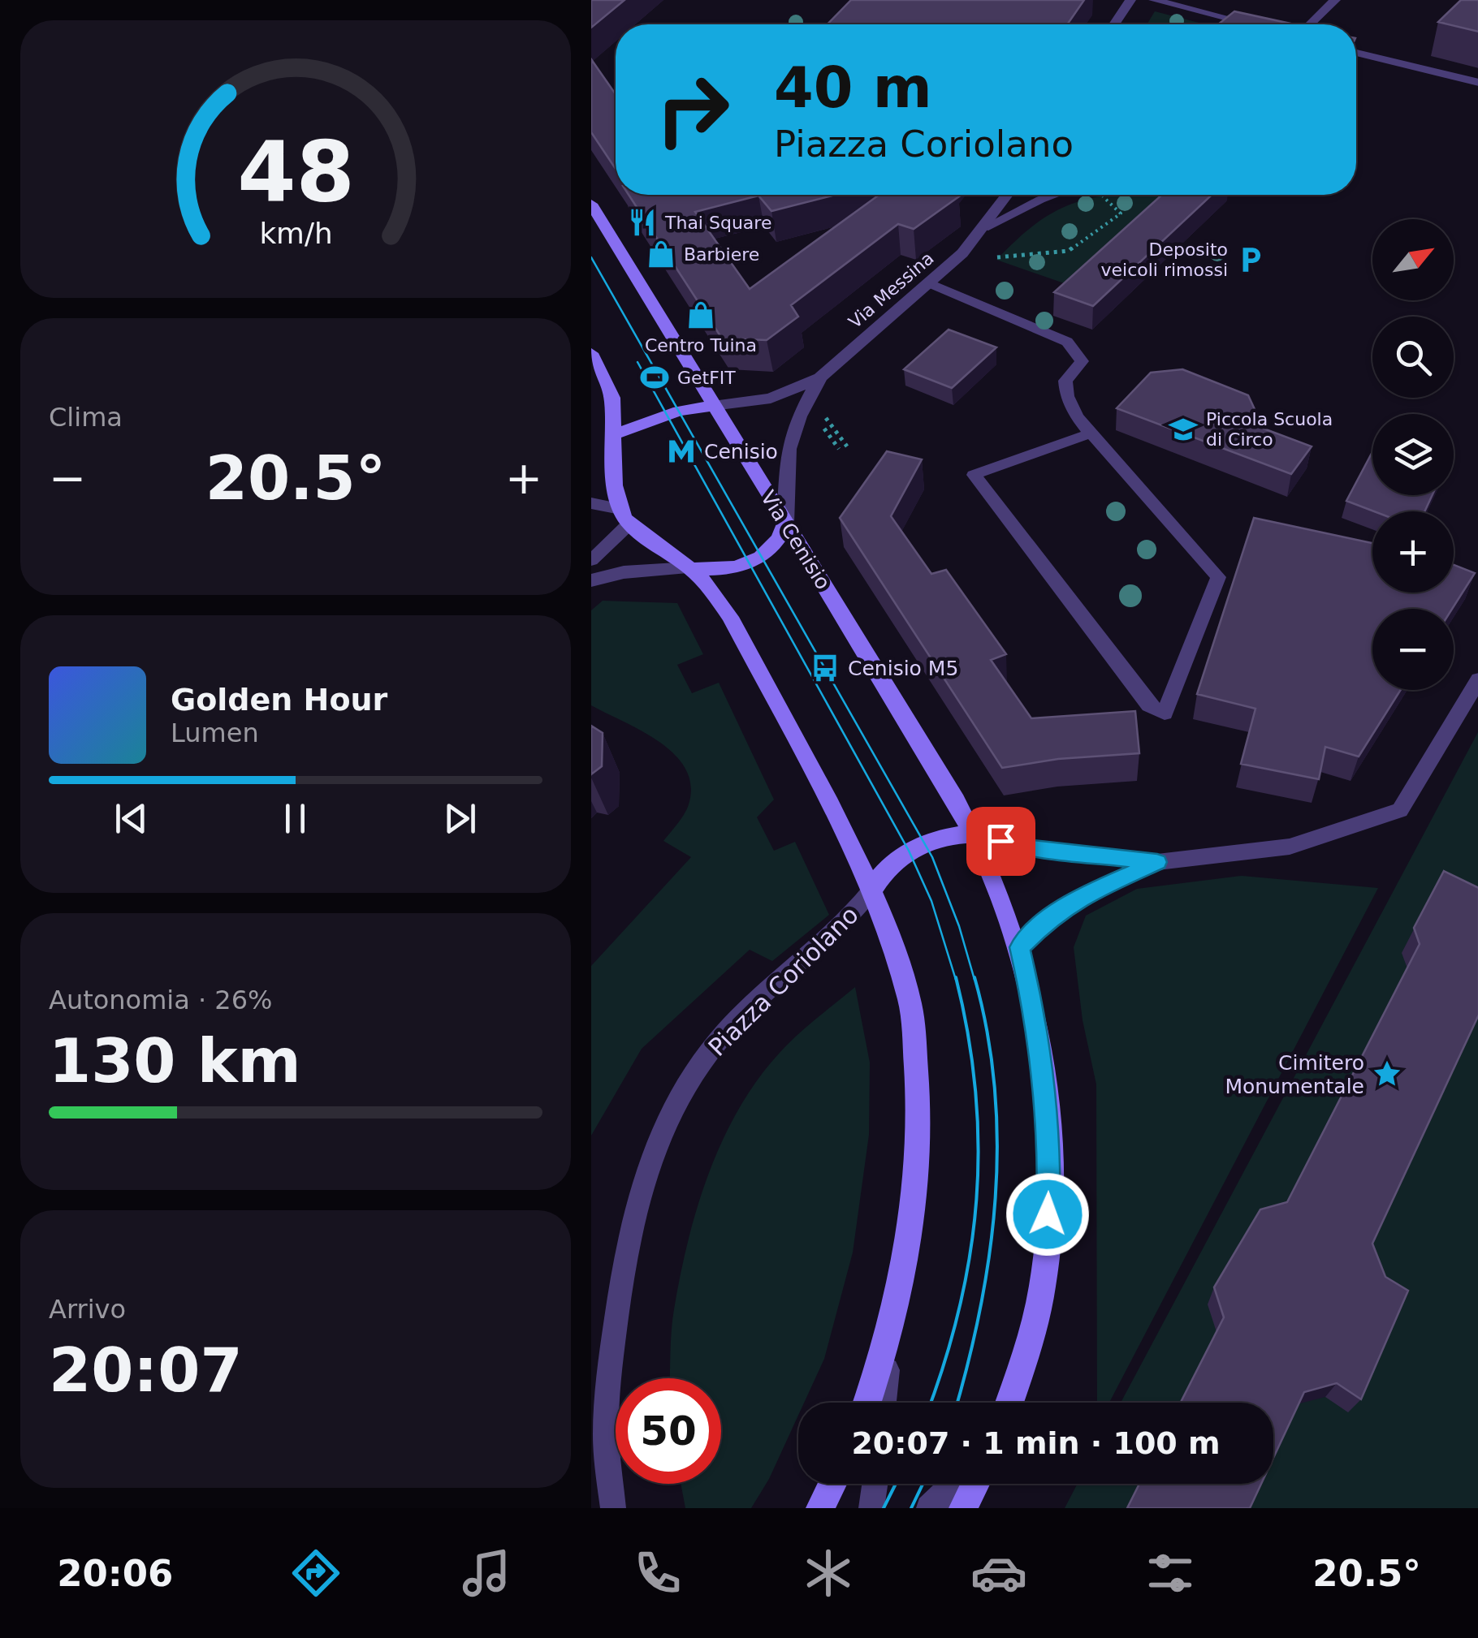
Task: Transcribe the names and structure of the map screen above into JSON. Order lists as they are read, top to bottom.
{
  "streets": {
    "main road": ["Via Cenisio", "Piazza Coriolano"],
    "street": ["Via Messina"]
  },
  "crossings": [
    ["Via Messina", "Via Cenisio"]
  ],
  "places": {
    "restaurant": ["Thai Square"],
    "shop": ["Barbiere", "Centro Tuina"],
    "parking": ["Deposito veicoli rimossi"],
    "sports": ["GetFIT"],
    "school or university": ["Piccola Scuola di Circo"],
    "metro station": ["Cenisio"],
    "bus stop": ["Cenisio M5"],
    "place": ["Cimitero Monumentale"]
  },
  "north": "top right",
  "page": {
    "turn": ["40 m", "Piazza Coriolano"],
    "map_buttons": ["+", "−"],
    "tile": [
      "Clima",
      ["Autonomia · 26%", "130 km"],
      ["Arrivo", "20:07"]
    ],
    "heat": ["−", "20.5°", "+"],
    "song": ["Golden Hour", "Lumen"],
    "limit": "50",
    "trip": "20:07 · 1 min · 100 m",
    "tabs": ["20:06", "20.5°"],
    "gauge": ["48", "km/h"]
  }
}
